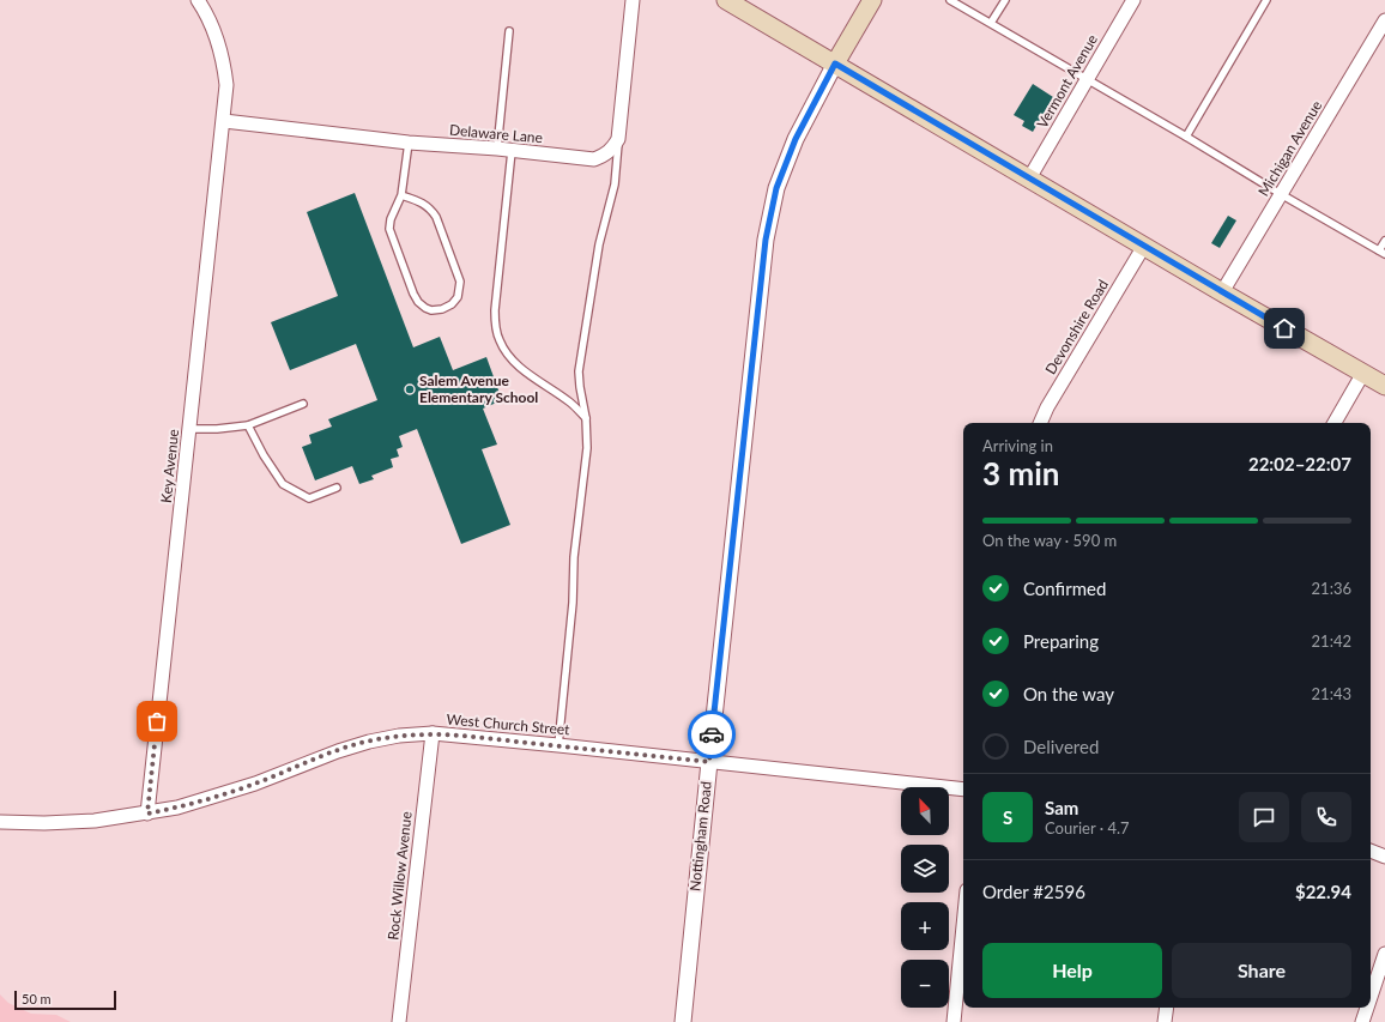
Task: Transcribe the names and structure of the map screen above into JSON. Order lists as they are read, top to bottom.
{
  "streets": {
    "street": [
      "Vermont Avenue",
      "Delaware Lane",
      "Michigan Avenue",
      "Devonshire Road",
      "Key Avenue",
      "West Church Street",
      "Nottingham Road",
      "Rock Willow Avenue"
    ]
  },
  "crossings": [
    ["Delaware Lane", "Key Avenue"],
    ["Key Avenue", "West Church Street"],
    ["West Church Street", "Nottingham Road"],
    ["West Church Street", "Rock Willow Avenue"]
  ],
  "places": ["Salem Avenue Elementary School"],
  "scale_bar": "50 m",
  "north": "top left",
  "page": {
    "heading": ["3 min", "Arriving in", "22:02–22:07"],
    "panel": [
      "Sam",
      "Courier · 4.7",
      "Order #2596",
      "$22.94"
    ],
    "bar": "On the way · 590 m",
    "list": [
      ["Confirmed", "21:36"],
      ["Preparing", "21:42"],
      ["On the way", "21:43"],
      "Delivered"
    ],
    "map_buttons": ["+", "−"],
    "round": "S",
    "buttons": ["Help", "Share"],
    "scale": "50 m"
  }
}
